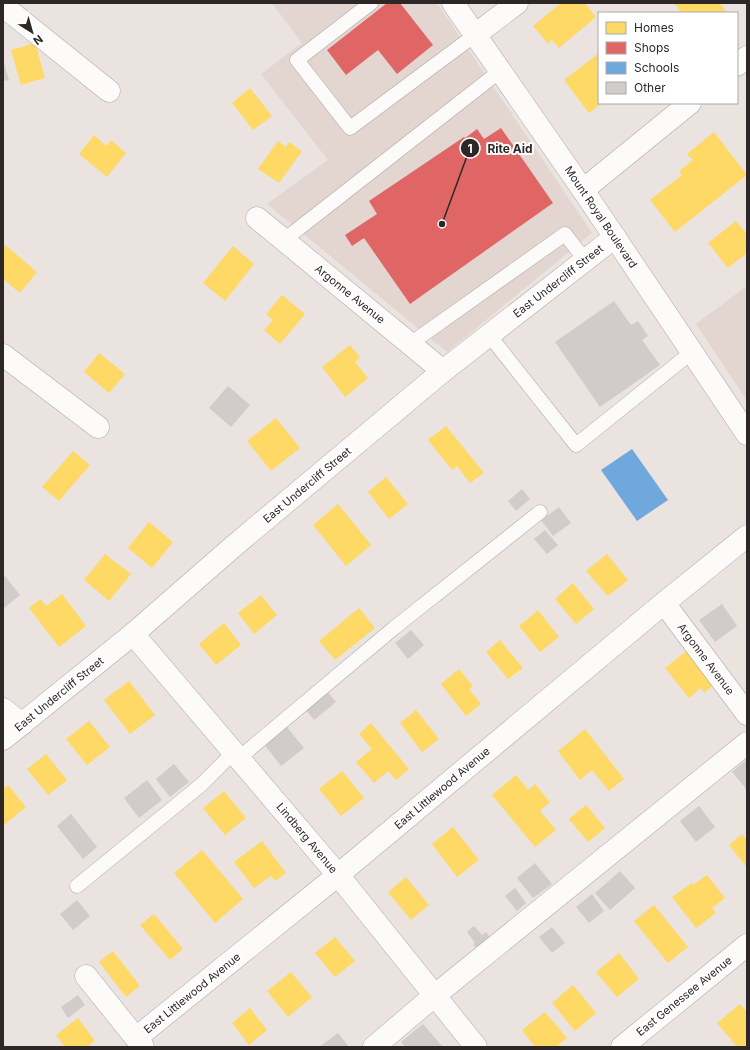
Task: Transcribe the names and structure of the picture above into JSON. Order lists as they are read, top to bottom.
{
  "streets": {
    "street": [
      "Mount Royal Boulevard",
      "East Undercliff Street",
      "Argonne Avenue",
      "East Littlewood Avenue",
      "Lindberg Avenue",
      "East Genessee Avenue"
    ]
  },
  "crossings": [
    ["Mount Royal Boulevard", "East Undercliff Street"],
    ["East Undercliff Street", "Argonne Avenue"],
    ["East Undercliff Street", "Lindberg Avenue"],
    ["Argonne Avenue", "East Littlewood Avenue"],
    ["East Littlewood Avenue", "Lindberg Avenue"]
  ],
  "places": ["Rite Aid"],
  "legend": [
    "Homes",
    "Shops",
    "Schools",
    "Other"
  ],
  "north": "bottom right"
}
